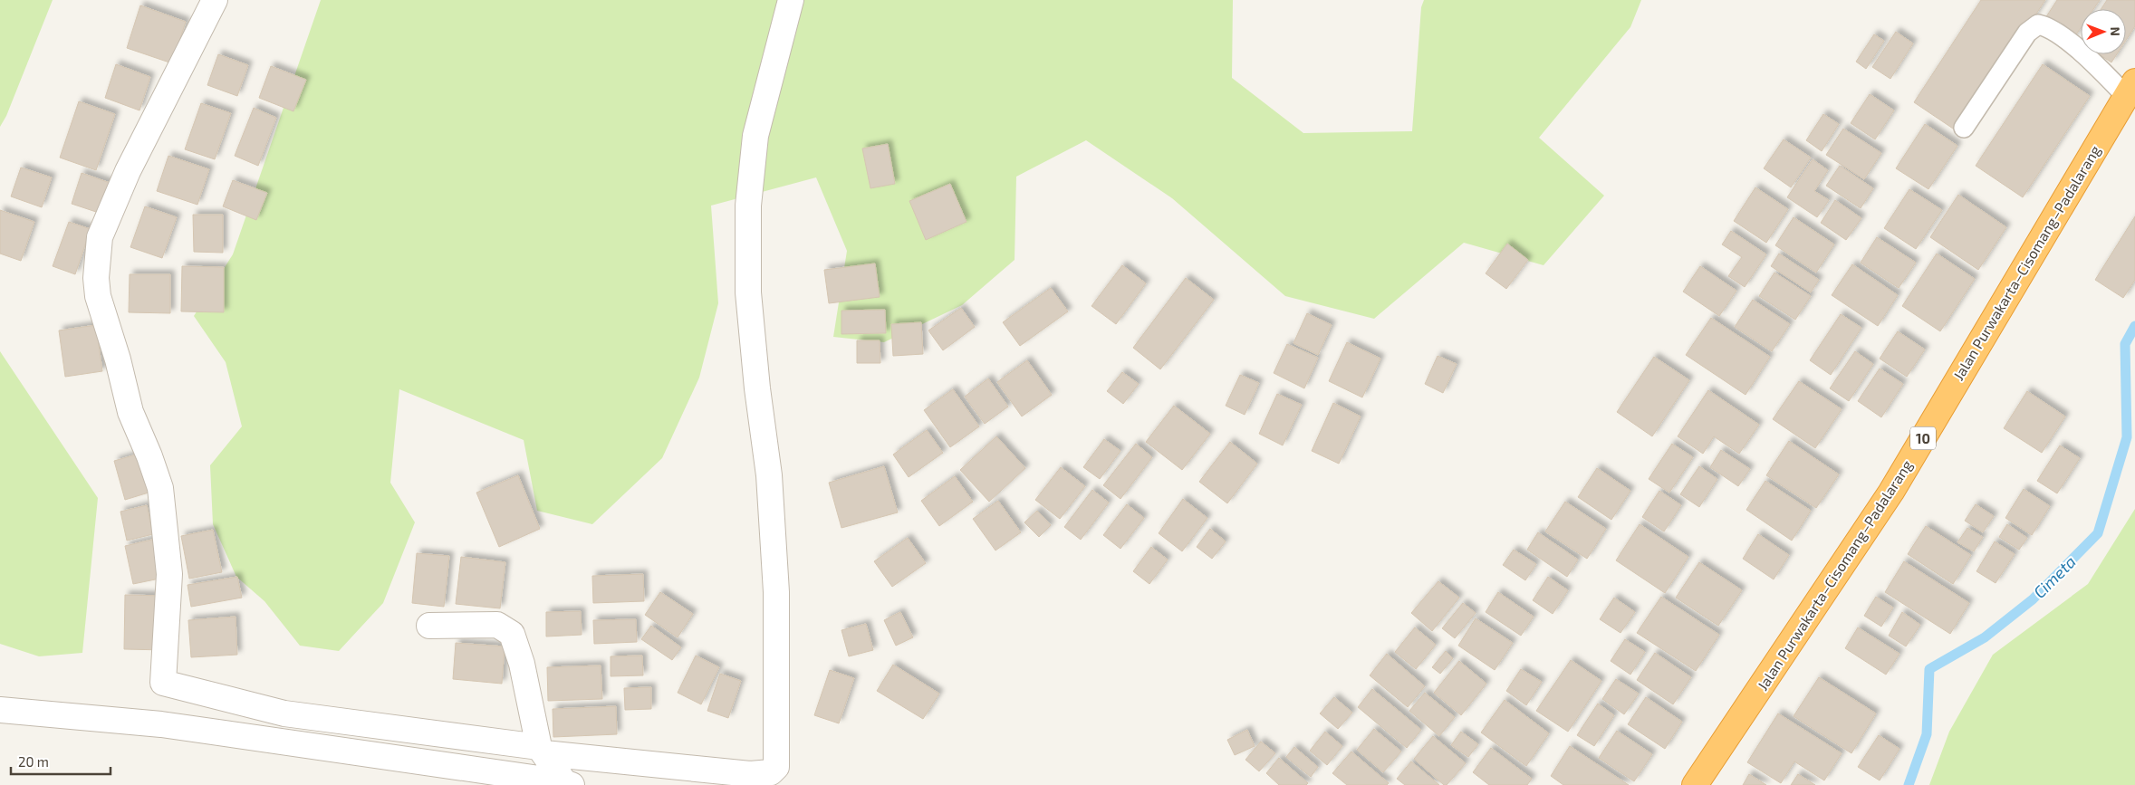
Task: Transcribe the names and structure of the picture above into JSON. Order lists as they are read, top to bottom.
{
  "streets": {
    "highway": ["Jalan Purwakarta–Cisomang–Padalarang", "10"]
  },
  "water": ["Cimeta"],
  "scale_bar": "20 m",
  "north": "right"
}
